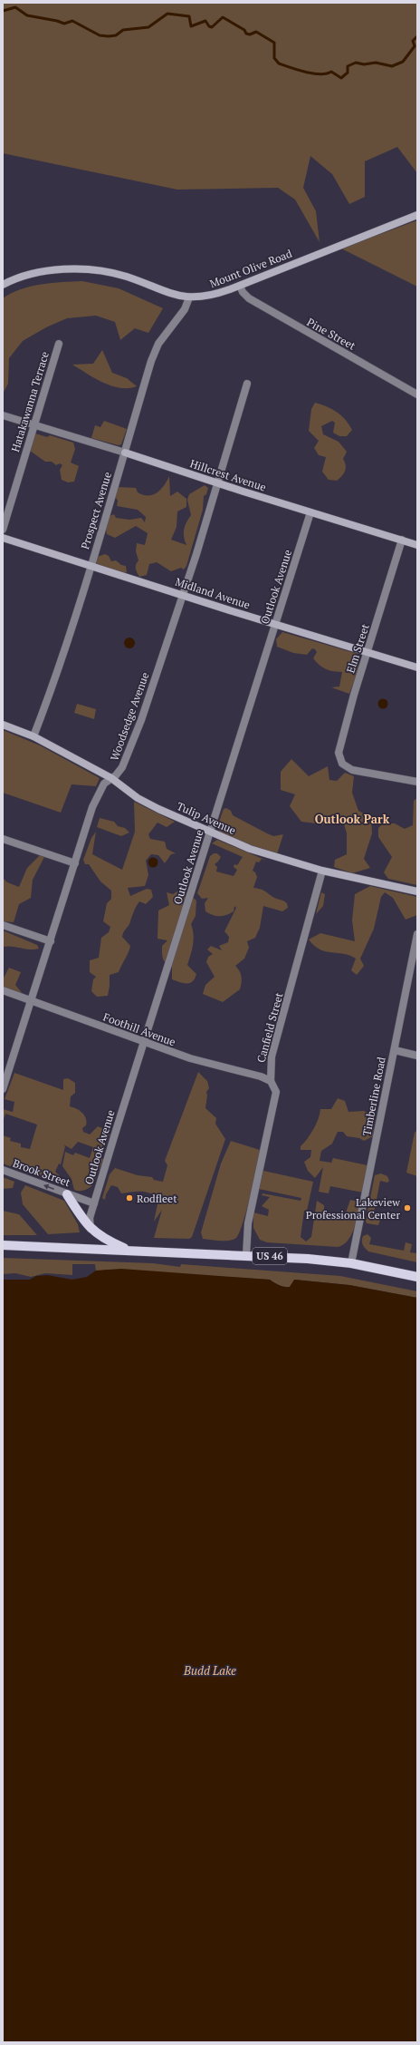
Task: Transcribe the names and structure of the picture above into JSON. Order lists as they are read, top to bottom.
{
  "streets": {
    "main road": ["US 46"],
    "street": [
      "Mount Olive Road",
      "Pine Street",
      "Hatakawanna Terrace",
      "Hillcrest Avenue",
      "Prospect Avenue",
      "Outlook Avenue",
      "Midland Avenue",
      "Elm Street",
      "Woodsedge Avenue",
      "Tulip Avenue",
      "Canfield Street",
      "Foothill Avenue",
      "Timberline Road",
      "Brook Street"
    ]
  },
  "crossings": [
    ["Mount Olive Road", "Pine Street"],
    ["Mount Olive Road", "Prospect Avenue"],
    ["Hatakawanna Terrace", "Hillcrest Avenue"],
    ["Hillcrest Avenue", "Prospect Avenue"],
    ["Hillcrest Avenue", "Outlook Avenue"],
    ["Hillcrest Avenue", "Elm Street"],
    ["Hillcrest Avenue", "Woodsedge Avenue"],
    ["Prospect Avenue", "Midland Avenue"],
    ["Prospect Avenue", "Tulip Avenue"],
    ["Outlook Avenue", "Midland Avenue"],
    ["Outlook Avenue", "Tulip Avenue"],
    ["Outlook Avenue", "Foothill Avenue"],
    ["Outlook Avenue", "Brook Street"],
    ["Midland Avenue", "Elm Street"],
    ["Midland Avenue", "Woodsedge Avenue"],
    ["Woodsedge Avenue", "Tulip Avenue"],
    ["Woodsedge Avenue", "Foothill Avenue"],
    ["Tulip Avenue", "Canfield Street"],
    ["Canfield Street", "Foothill Avenue"],
    ["Canfield Street", "US 46"],
    ["Timberline Road", "US 46"]
  ],
  "one_way": ["Brook Street"],
  "districts": ["Outlook Park"],
  "water": ["Budd Lake"],
  "places": ["Rodfleet", "Lakeview Professional Center"]
}
